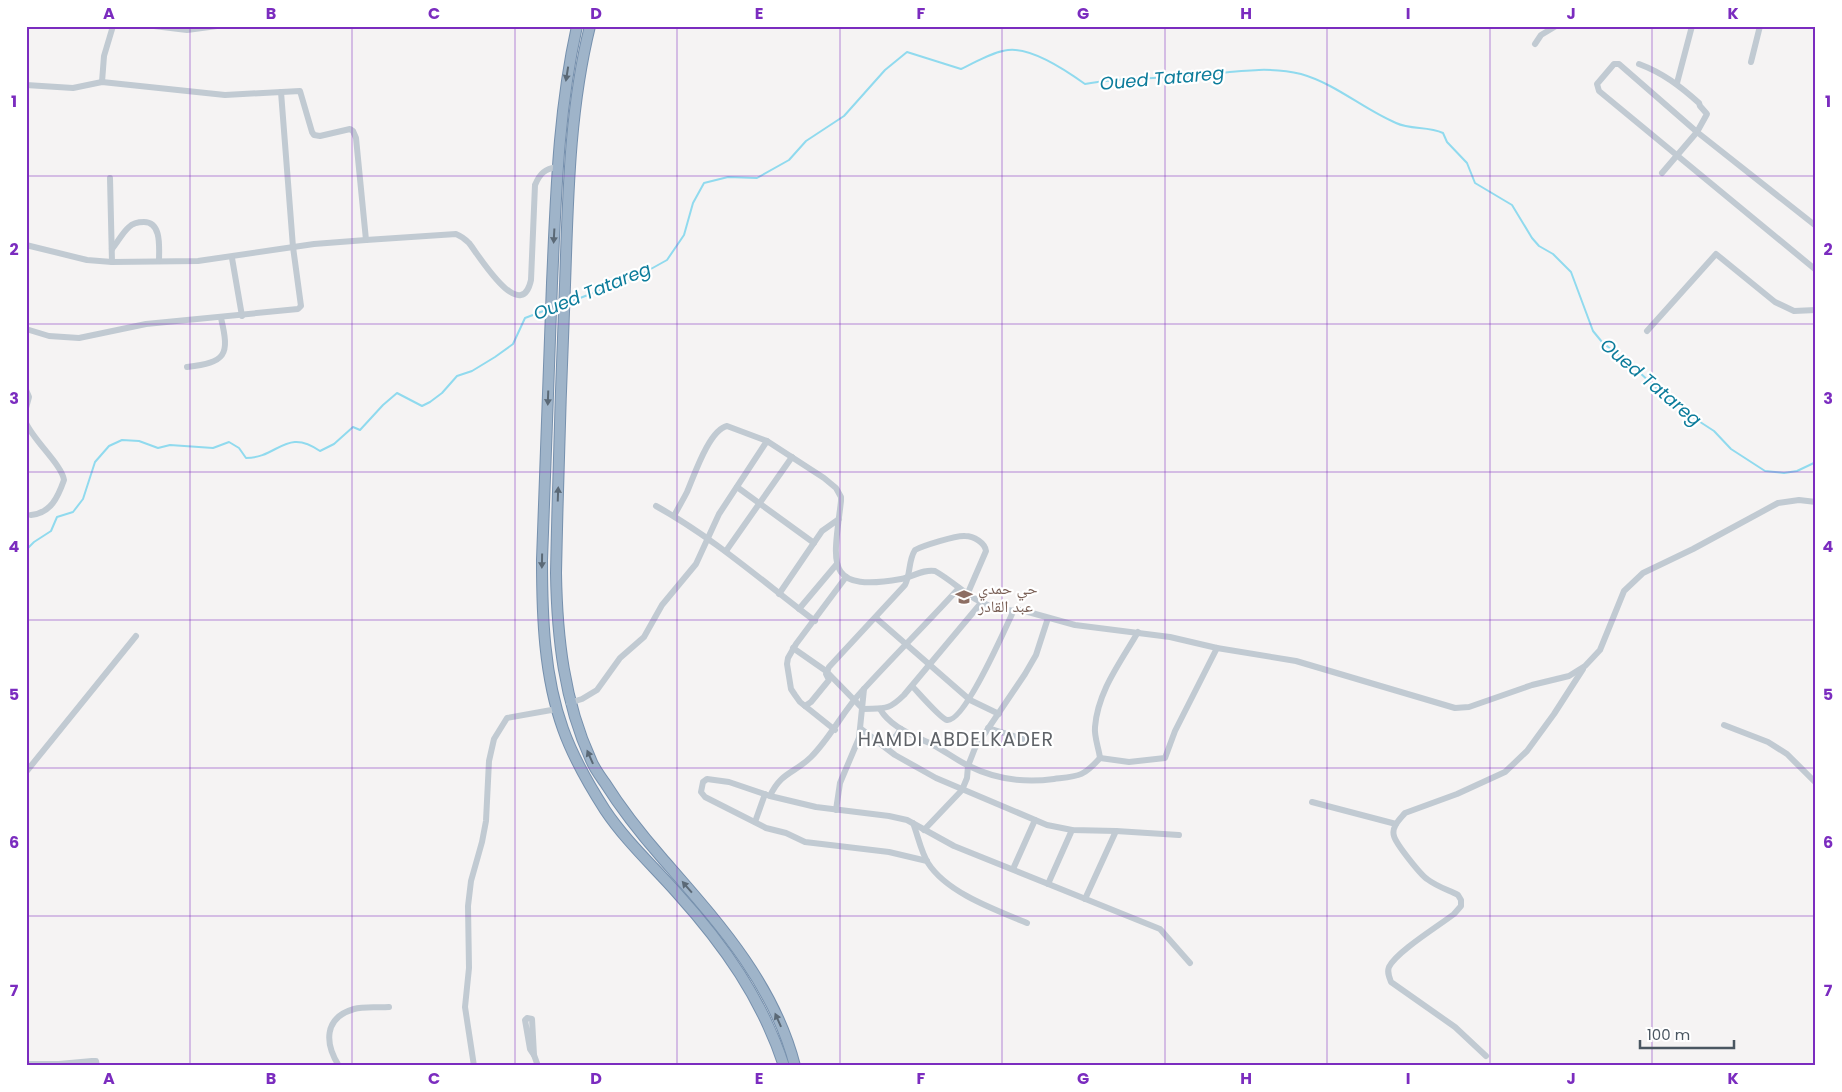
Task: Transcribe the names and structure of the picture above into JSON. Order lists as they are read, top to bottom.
{
  "districts": ["HAMDI ABDELKADER"],
  "water": ["Oued Tatareg"],
  "places": {
    "school or university": ["حي حمدي عبد القادر"]
  },
  "scale_bar": "100 m",
  "grid": {
    "columns": [
      "A",
      "B",
      "C",
      "D",
      "E",
      "F",
      "G",
      "H",
      "I",
      "J",
      "K"
    ],
    "rows": [
      "1",
      "2",
      "3",
      "4",
      "5",
      "6",
      "7"
    ]
  }
}
